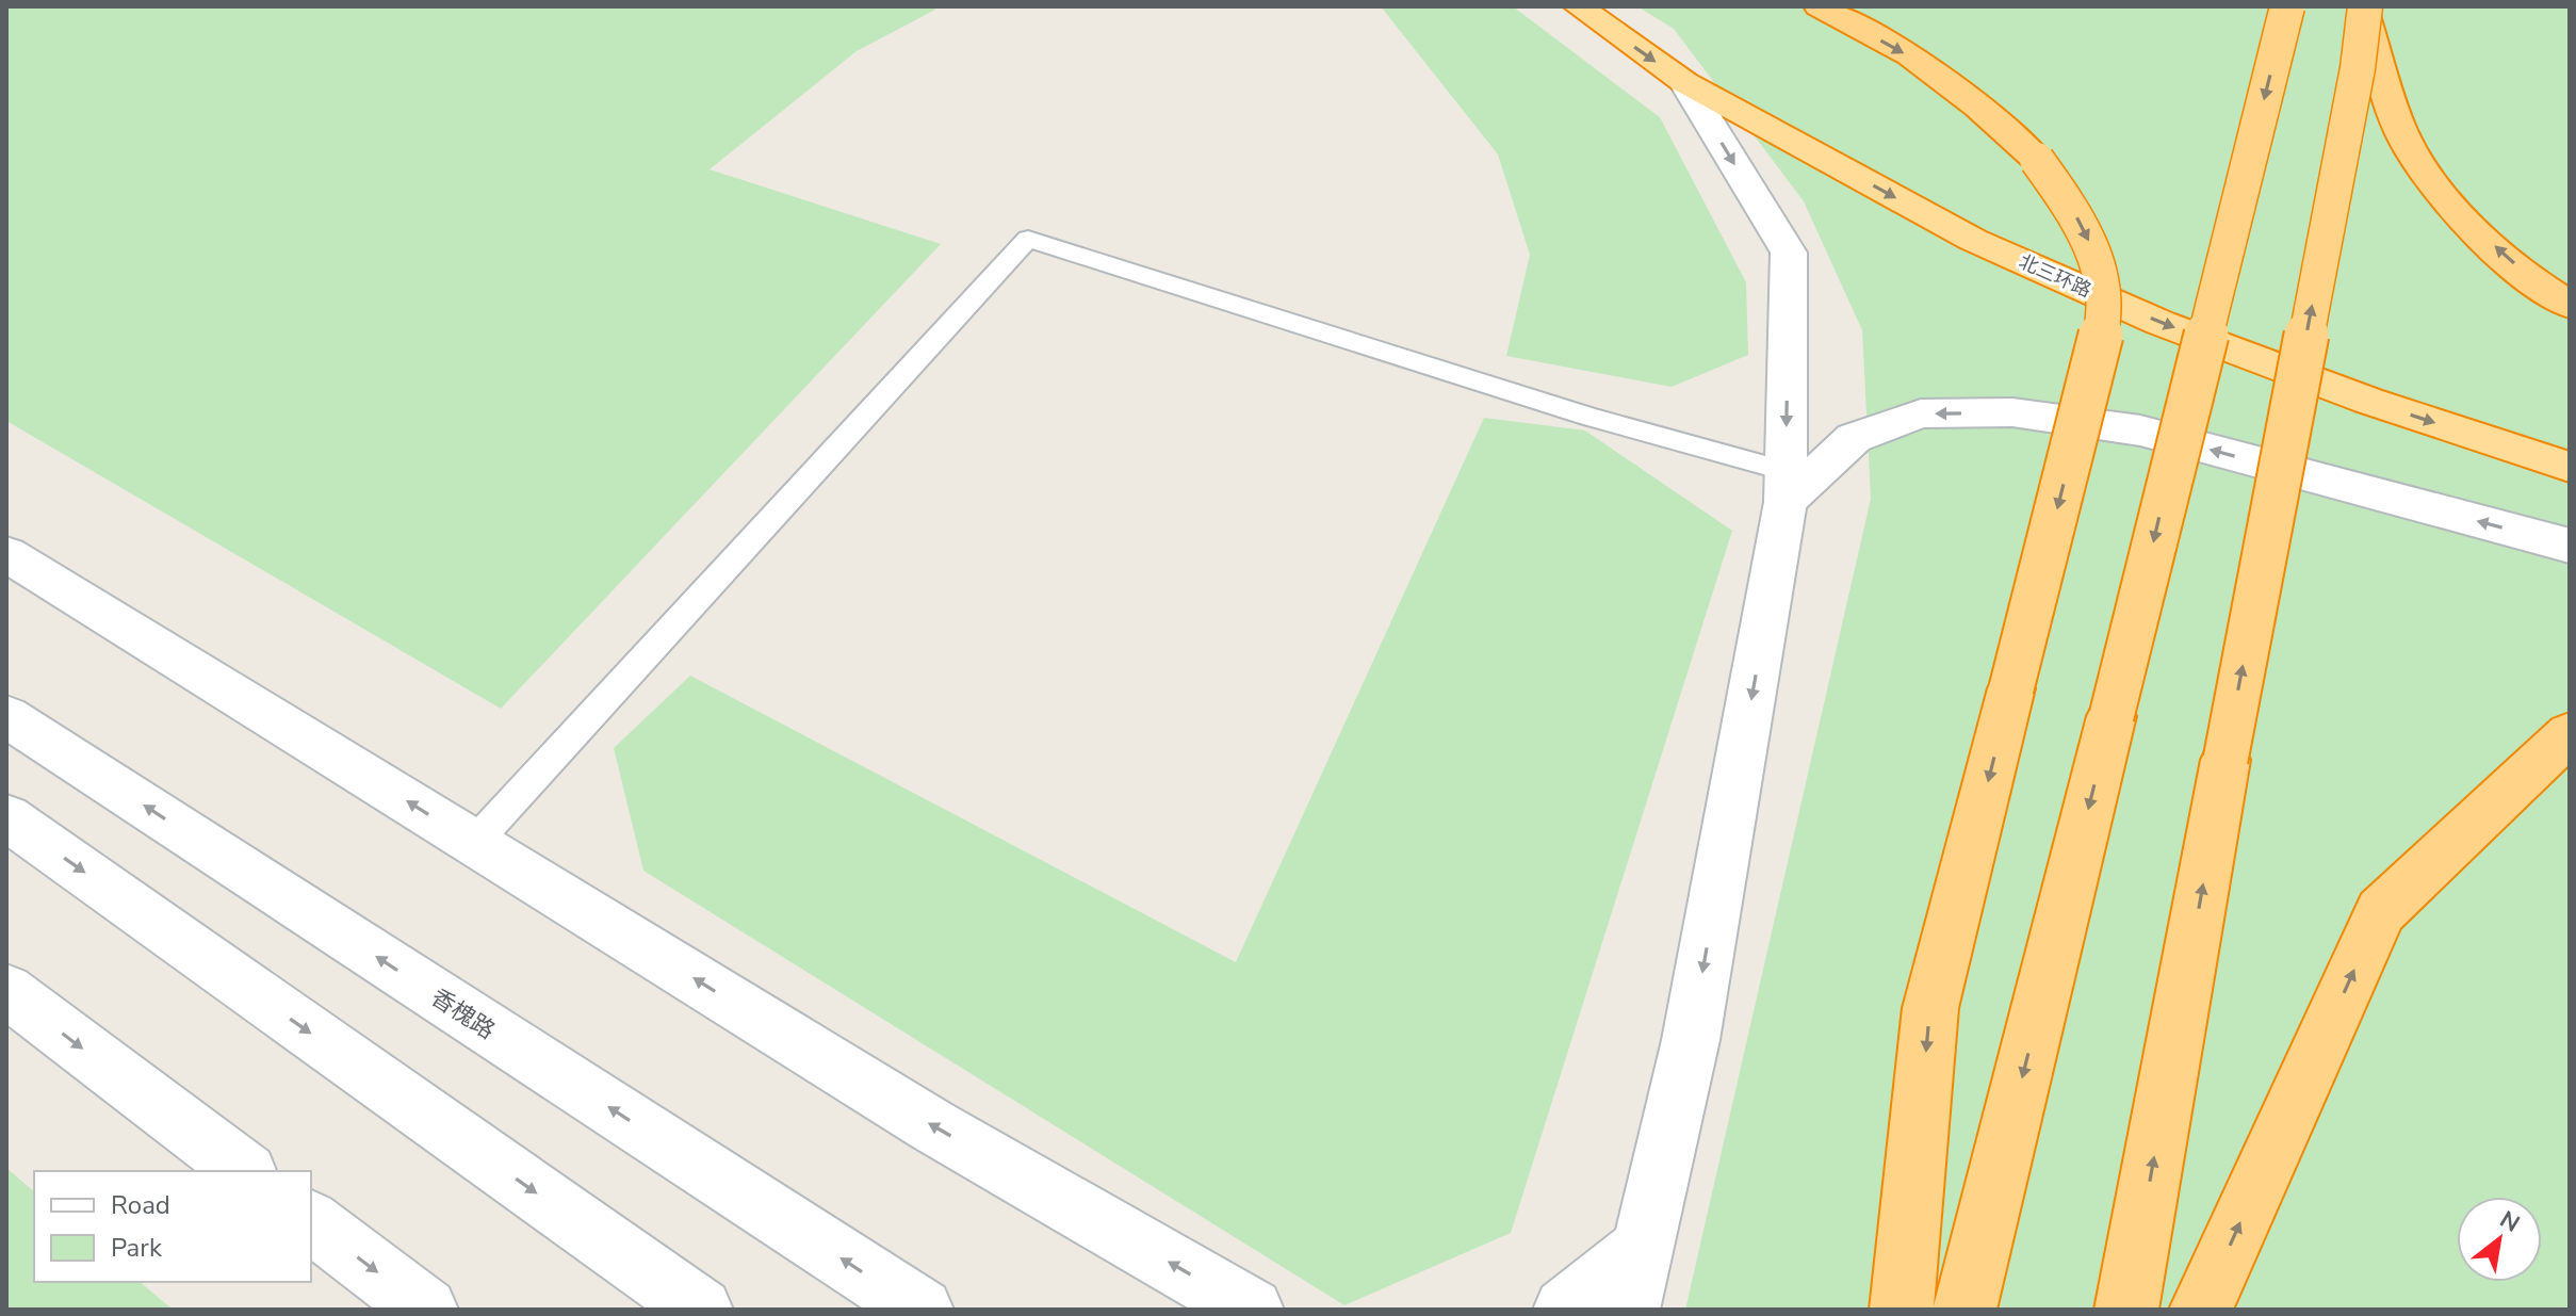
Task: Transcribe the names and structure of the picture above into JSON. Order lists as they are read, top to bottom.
{
  "streets": {
    "highway": ["北三环路"],
    "main road": ["香槐路"]
  },
  "one_way": ["北三环路"],
  "legend": ["Road", "Park"],
  "north": "top right"
}
